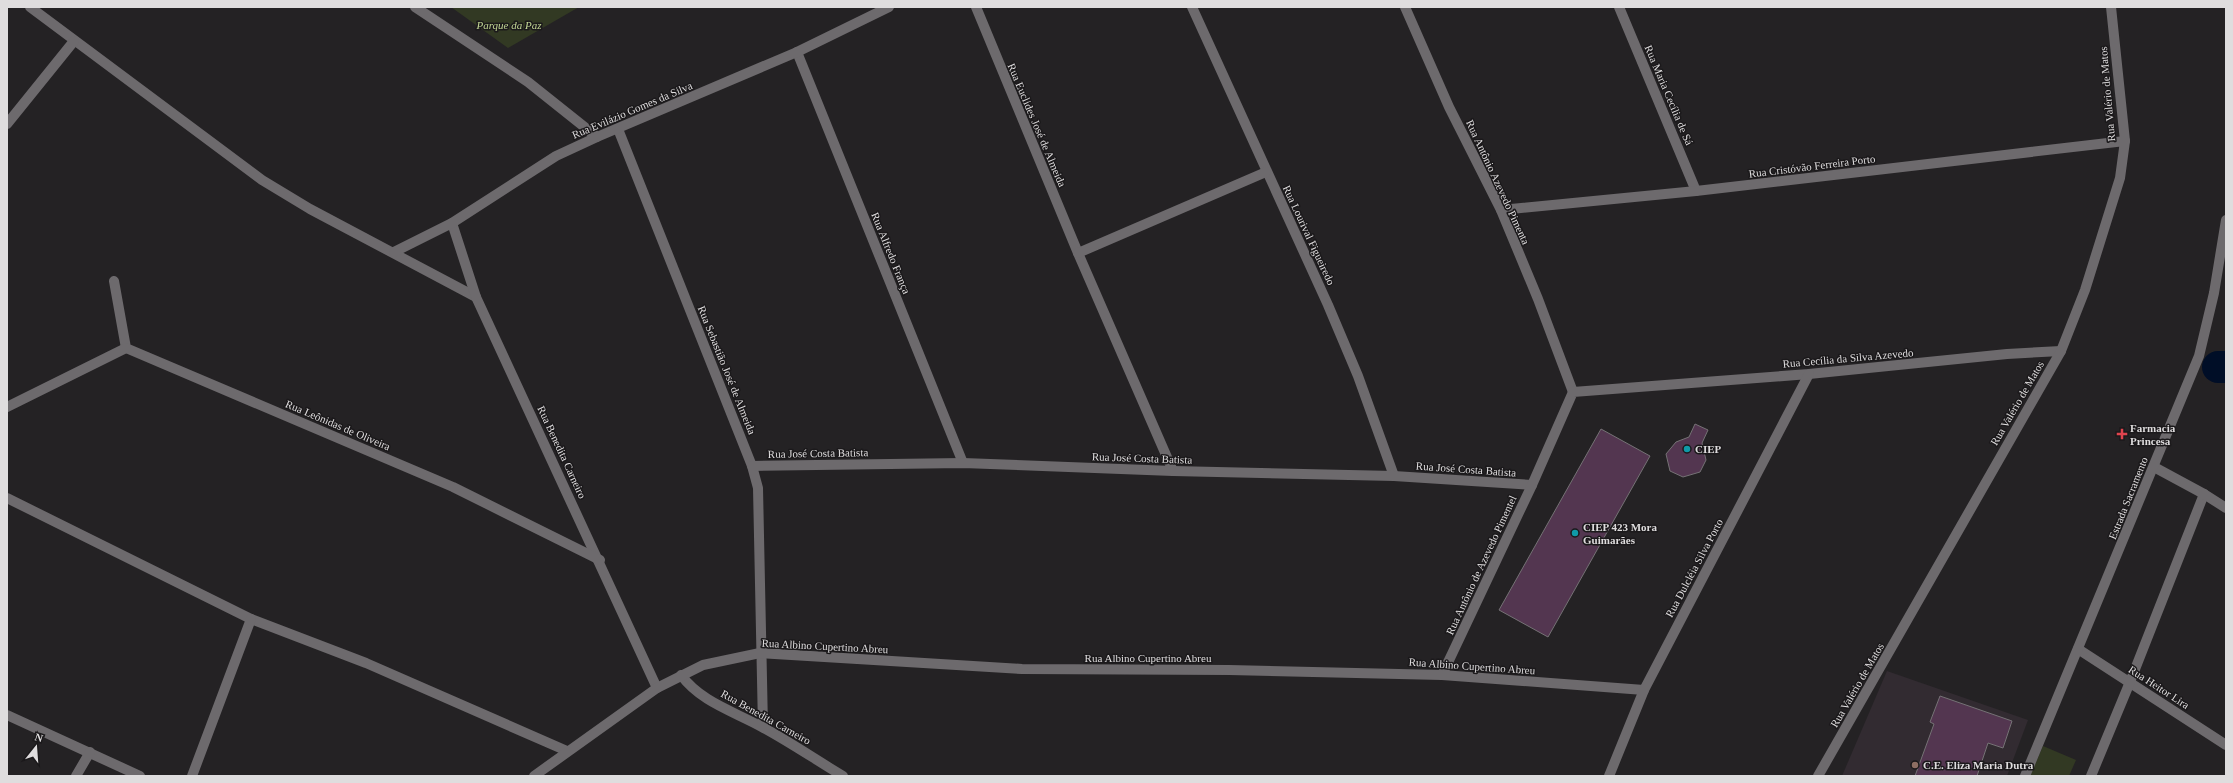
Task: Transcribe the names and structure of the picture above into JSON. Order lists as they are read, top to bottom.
{
  "streets": {
    "street": [
      "Rua Valério de Matos",
      "Rua Maria Cecília de Sá",
      "Rua Evilázio Gomes da Silva",
      "Rua Euclides José de Almeida",
      "Rua Cristóvão Ferreira Porto",
      "Rua Antônio Azevedo Pimenta",
      "Rua Lourival Figueiredo",
      "Rua Alfredo França",
      "Rua Cecília da Silva Azevedo",
      "Rua Sebastião José de Almeida",
      "Rua Leônidas de Oliveira",
      "Rua Benedita Carneiro",
      "Rua José Costa Batista",
      "Estrada Sacramento",
      "Rua Antônio de Azevedo Pimentel",
      "Rua Dulcléia Silva Porto",
      "Rua Albino Cupertino Abreu",
      "Rua Heitor Lira"
    ]
  },
  "crossings": [
    ["Rua Valério de Matos", "Rua Cristóvão Ferreira Porto"],
    ["Rua Valério de Matos", "Rua Cecília da Silva Azevedo"],
    ["Rua Maria Cecília de Sá", "Rua Cristóvão Ferreira Porto"],
    ["Rua Evilázio Gomes da Silva", "Rua Alfredo França"],
    ["Rua Evilázio Gomes da Silva", "Rua Sebastião José de Almeida"],
    ["Rua Evilázio Gomes da Silva", "Rua Benedita Carneiro"],
    ["Rua Euclides José de Almeida", "Rua José Costa Batista"],
    ["Rua Cristóvão Ferreira Porto", "Rua Antônio Azevedo Pimenta"],
    ["Rua Antônio Azevedo Pimenta", "Rua Cecília da Silva Azevedo"],
    ["Rua Antônio Azevedo Pimenta", "Rua Antônio de Azevedo Pimentel"],
    ["Rua Lourival Figueiredo", "Rua José Costa Batista"],
    ["Rua Alfredo França", "Rua José Costa Batista"],
    ["Rua Cecília da Silva Azevedo", "Rua Antônio de Azevedo Pimentel"],
    ["Rua Cecília da Silva Azevedo", "Rua Dulcléia Silva Porto"],
    ["Rua Sebastião José de Almeida", "Rua Benedita Carneiro"],
    ["Rua Sebastião José de Almeida", "Rua José Costa Batista"],
    ["Rua Sebastião José de Almeida", "Rua Albino Cupertino Abreu"],
    ["Rua Leônidas de Oliveira", "Rua Benedita Carneiro"],
    ["Rua Benedita Carneiro", "Rua Albino Cupertino Abreu"],
    ["Rua José Costa Batista", "Rua Antônio de Azevedo Pimentel"],
    ["Estrada Sacramento", "Rua Heitor Lira"],
    ["Rua Antônio de Azevedo Pimentel", "Rua Albino Cupertino Abreu"],
    ["Rua Dulcléia Silva Porto", "Rua Albino Cupertino Abreu"]
  ],
  "parks": ["Parque da Paz"],
  "places": {
    "health": ["Farmacia Princesa"],
    "other": ["CIEP", "CIEP 423 Mora Guimarães", "C.E. Eliza Maria Dutra"]
  },
  "north": "top"
}
